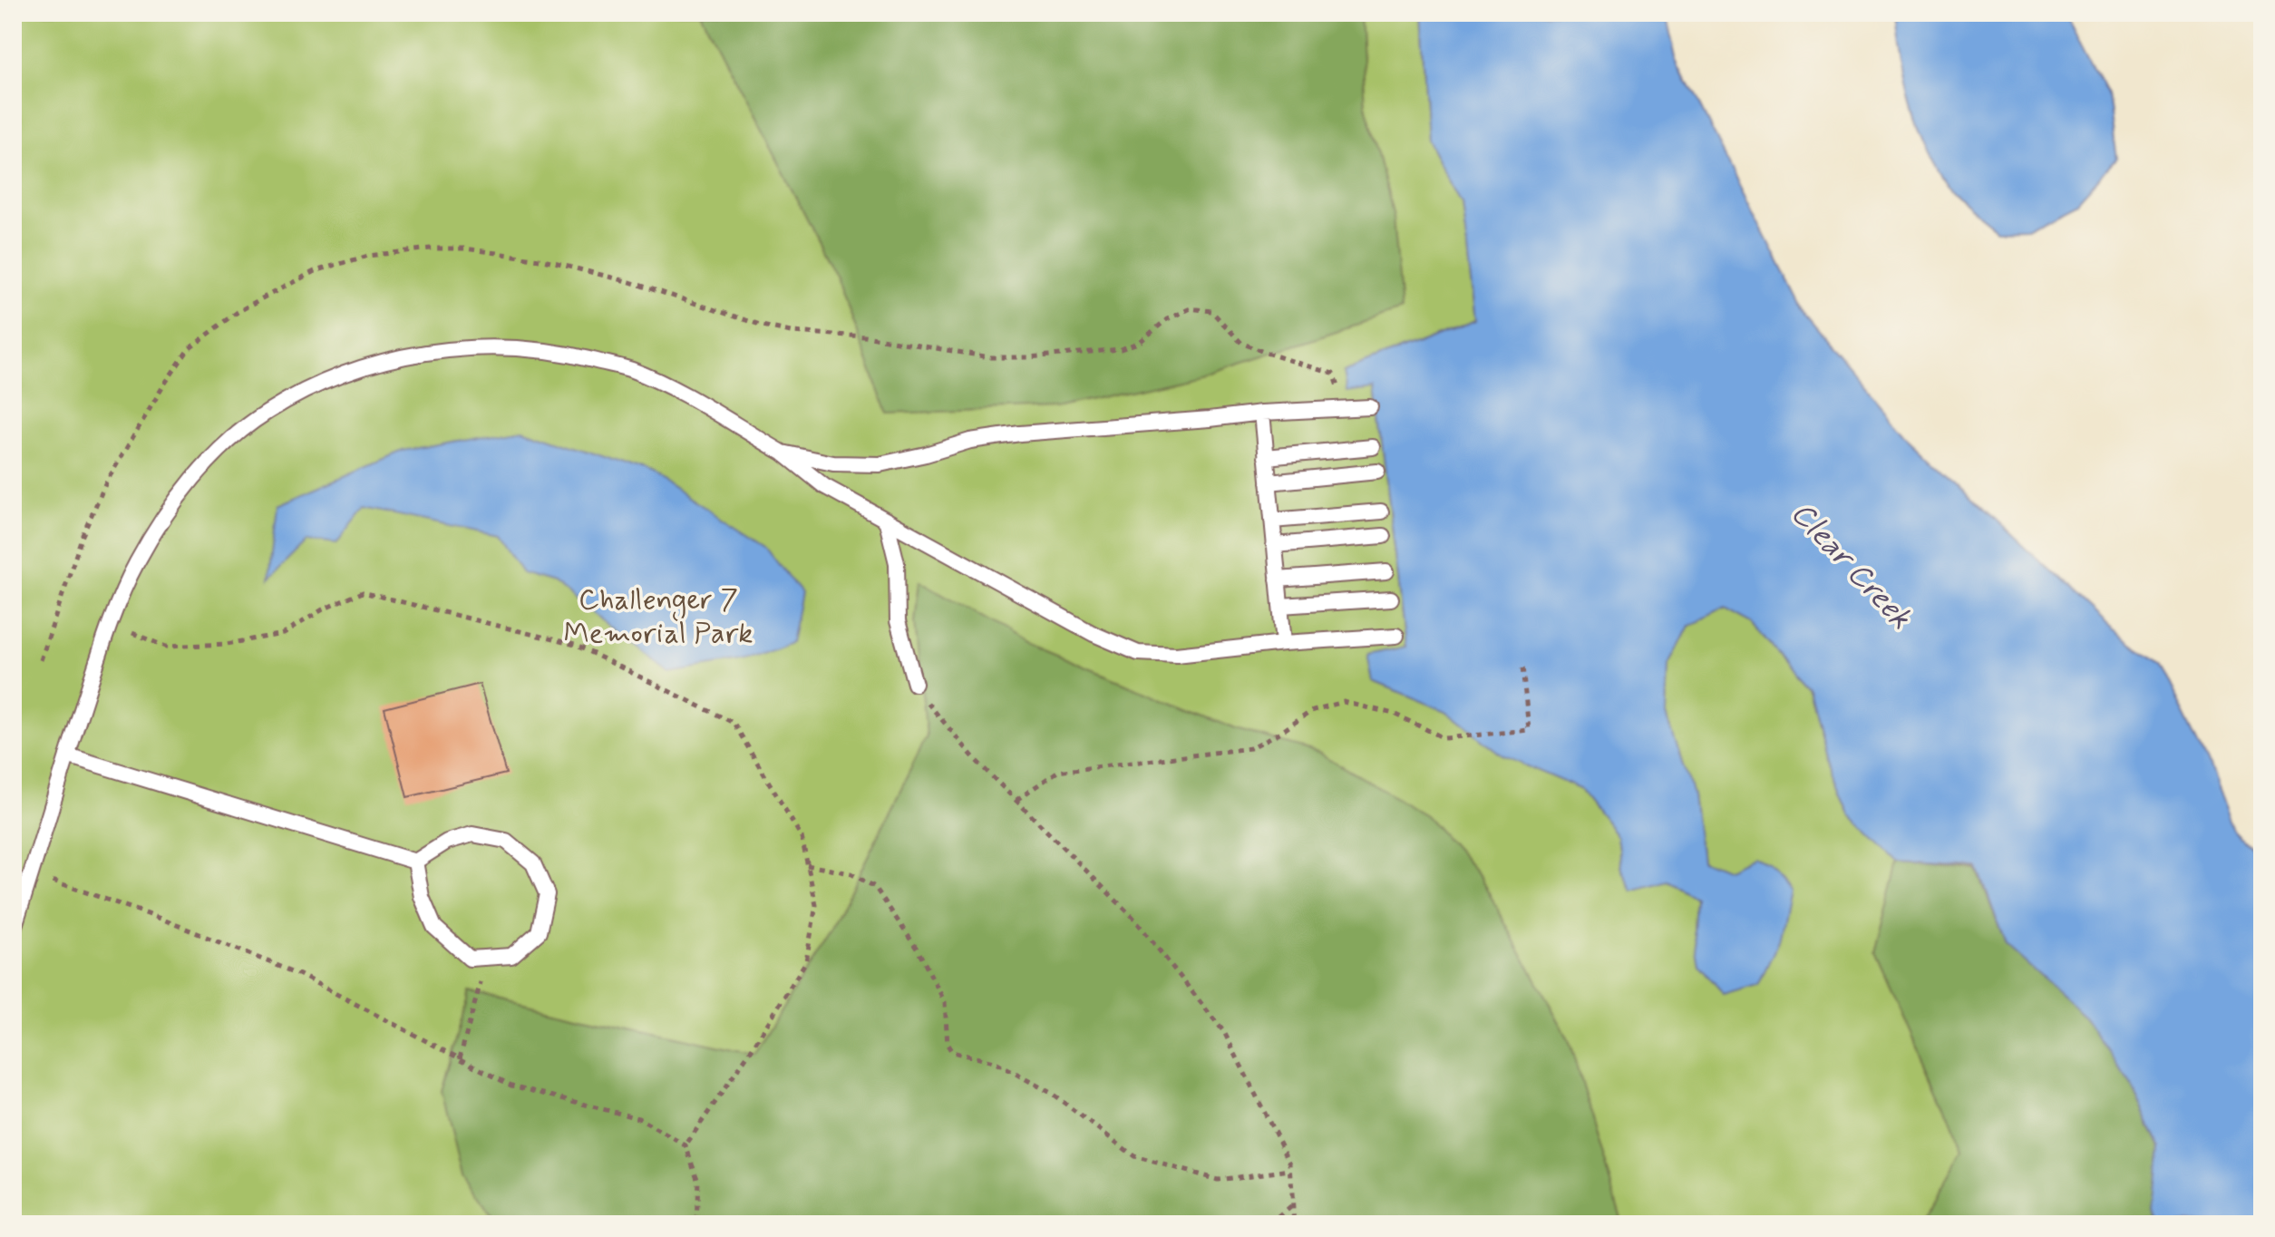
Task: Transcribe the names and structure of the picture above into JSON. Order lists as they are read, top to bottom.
{
  "water": ["Clear Creek"],
  "parks": ["Challenger 7 Memorial Park"]
}
